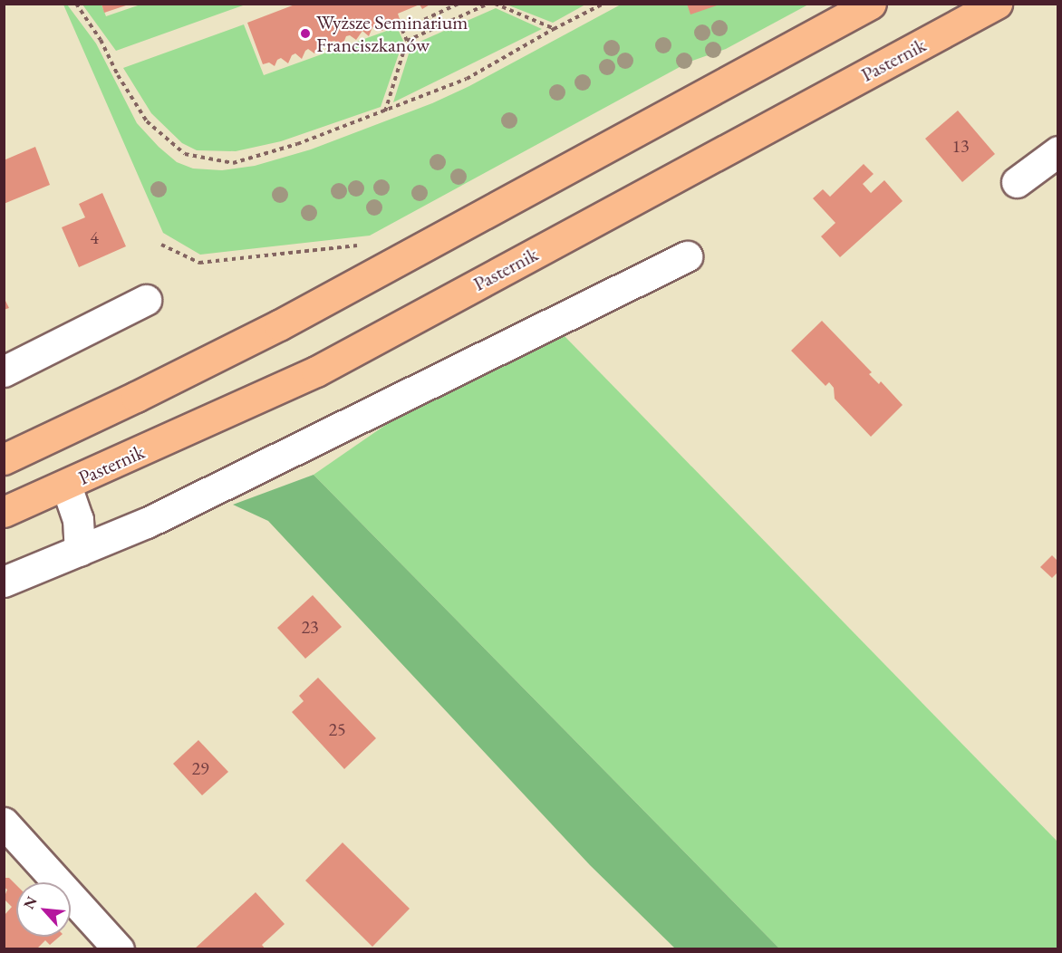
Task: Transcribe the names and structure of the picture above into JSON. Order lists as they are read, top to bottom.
{
  "streets": {
    "main road": ["Pasternik"]
  },
  "places": ["Wyższe Seminarium Franciszkanów"],
  "house_numbers": [
    "13",
    "4",
    "23",
    "25",
    "29"
  ],
  "north": "top left"
}
